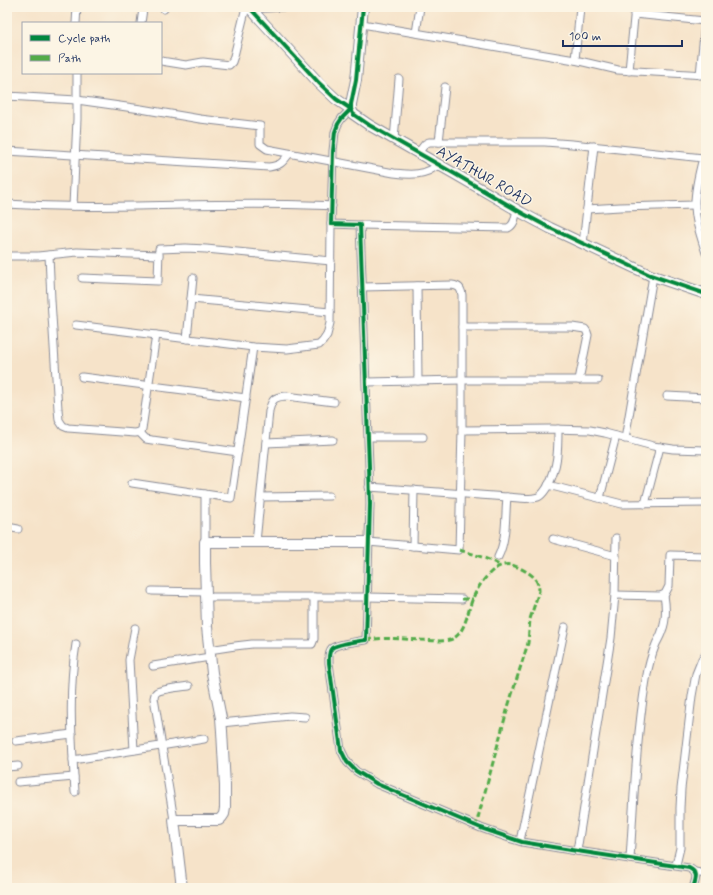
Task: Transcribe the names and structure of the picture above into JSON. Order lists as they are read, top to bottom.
{
  "streets": {
    "street": ["AYATHUR ROAD"]
  },
  "legend": ["Cycle path", "Path"],
  "scale_bar": "100 m"
}
